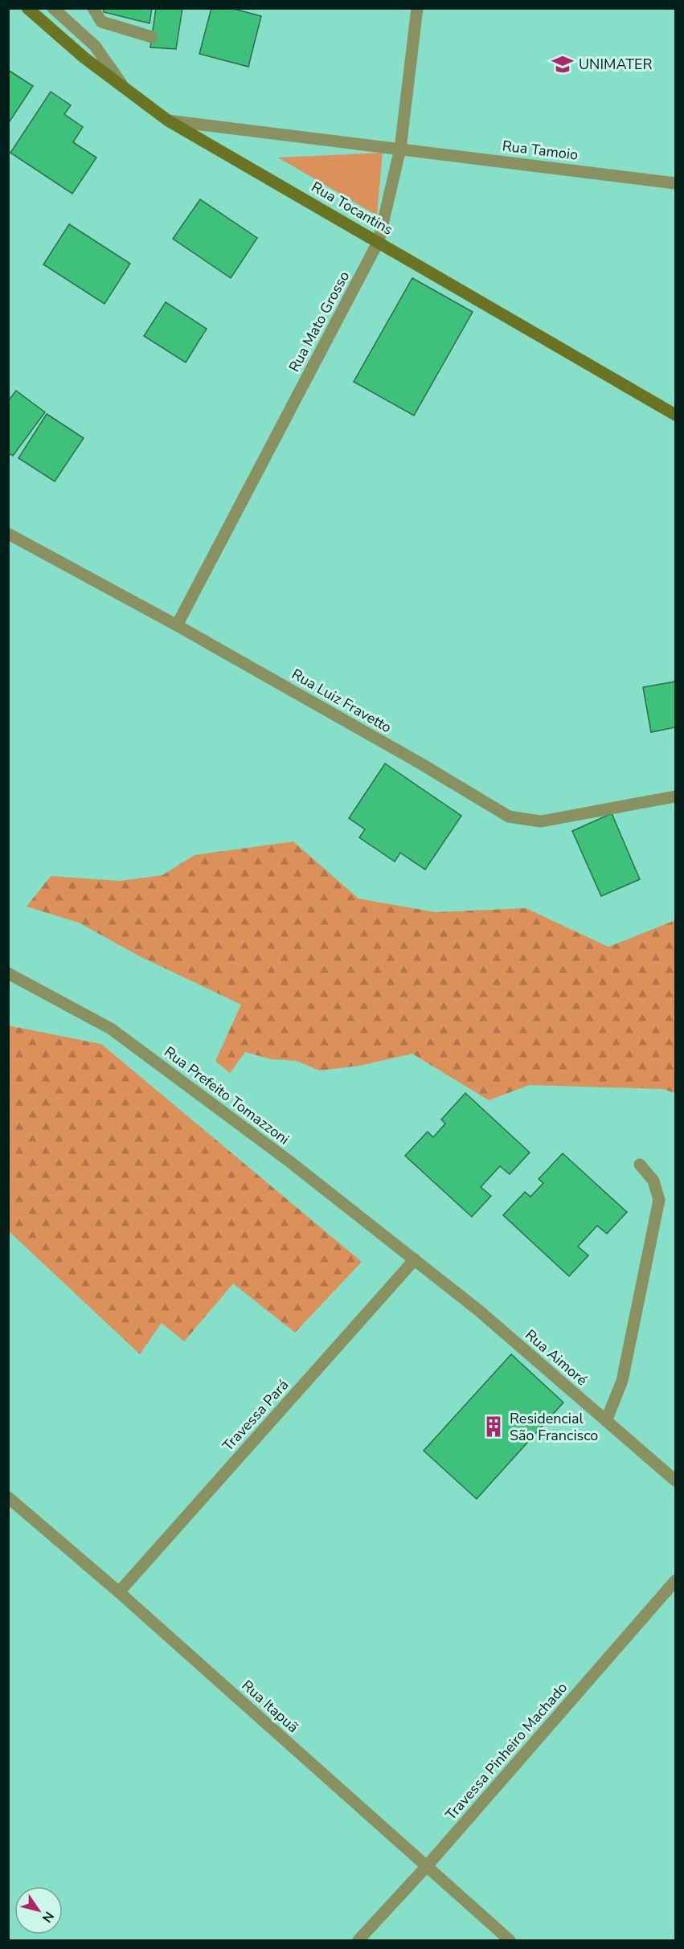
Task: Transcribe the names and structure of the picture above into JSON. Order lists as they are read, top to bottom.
{
  "streets": {
    "main road": ["Rua Tocantins"],
    "street": [
      "Rua Tamoio",
      "Rua Mato Grosso",
      "Rua Luiz Fravetto",
      "Rua Prefeito Tomazzoni",
      "Rua Aimoré",
      "Travessa Pará",
      "Rua Itapuã",
      "Travessa Pinheiro Machado"
    ]
  },
  "crossings": [
    ["Rua Tamoio", "Rua Tocantins"],
    ["Rua Tamoio", "Rua Mato Grosso"],
    ["Rua Tocantins", "Rua Mato Grosso"],
    ["Rua Mato Grosso", "Rua Luiz Fravetto"],
    ["Rua Prefeito Tomazzoni", "Rua Aimoré"],
    ["Rua Prefeito Tomazzoni", "Travessa Pará"],
    ["Rua Aimoré", "Travessa Pará"],
    ["Travessa Pará", "Rua Itapuã"],
    ["Rua Itapuã", "Travessa Pinheiro Machado"]
  ],
  "places": {
    "school or university": ["UNIMATER"],
    "building": ["Residencial São Francisco"]
  },
  "north": "bottom right"
}
